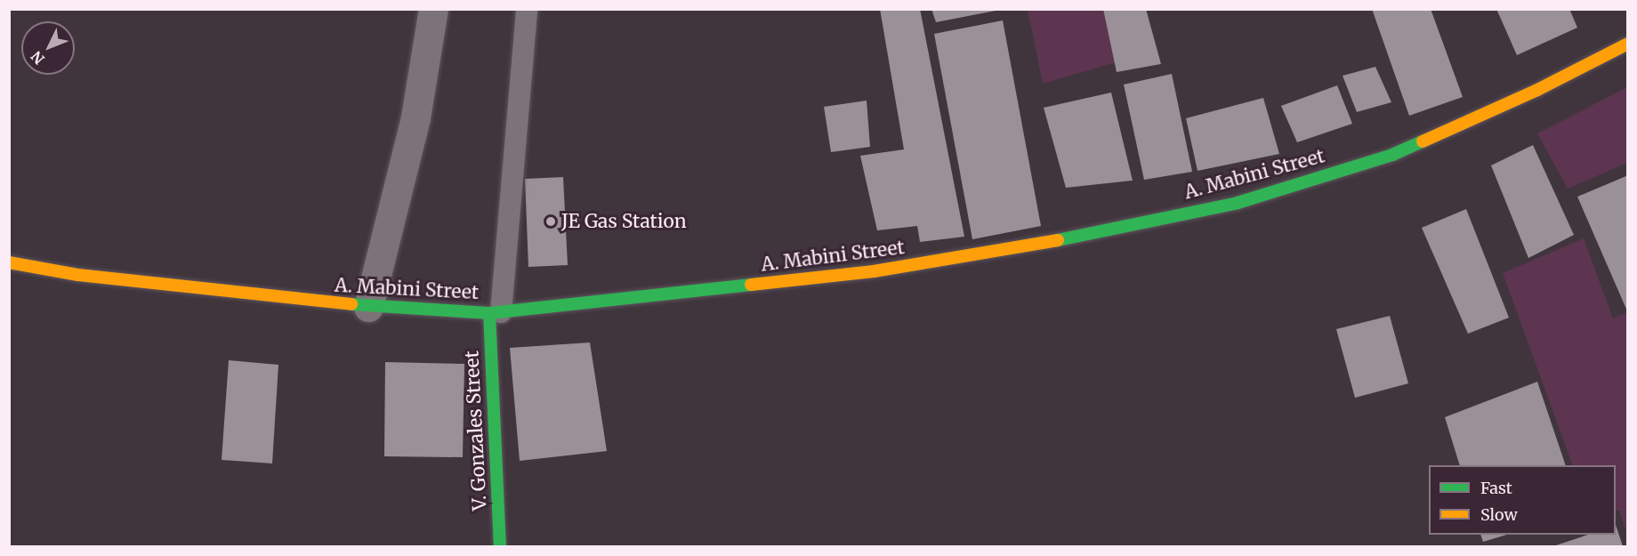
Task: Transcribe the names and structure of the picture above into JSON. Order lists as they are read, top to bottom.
{
  "streets": {
    "main road": ["A. Mabini Street", "V. Gonzales Street"]
  },
  "crossings": [
    ["A. Mabini Street", "V. Gonzales Street"]
  ],
  "places": ["JE Gas Station"],
  "legend": ["Fast", "Slow"],
  "north": "bottom left"
}
